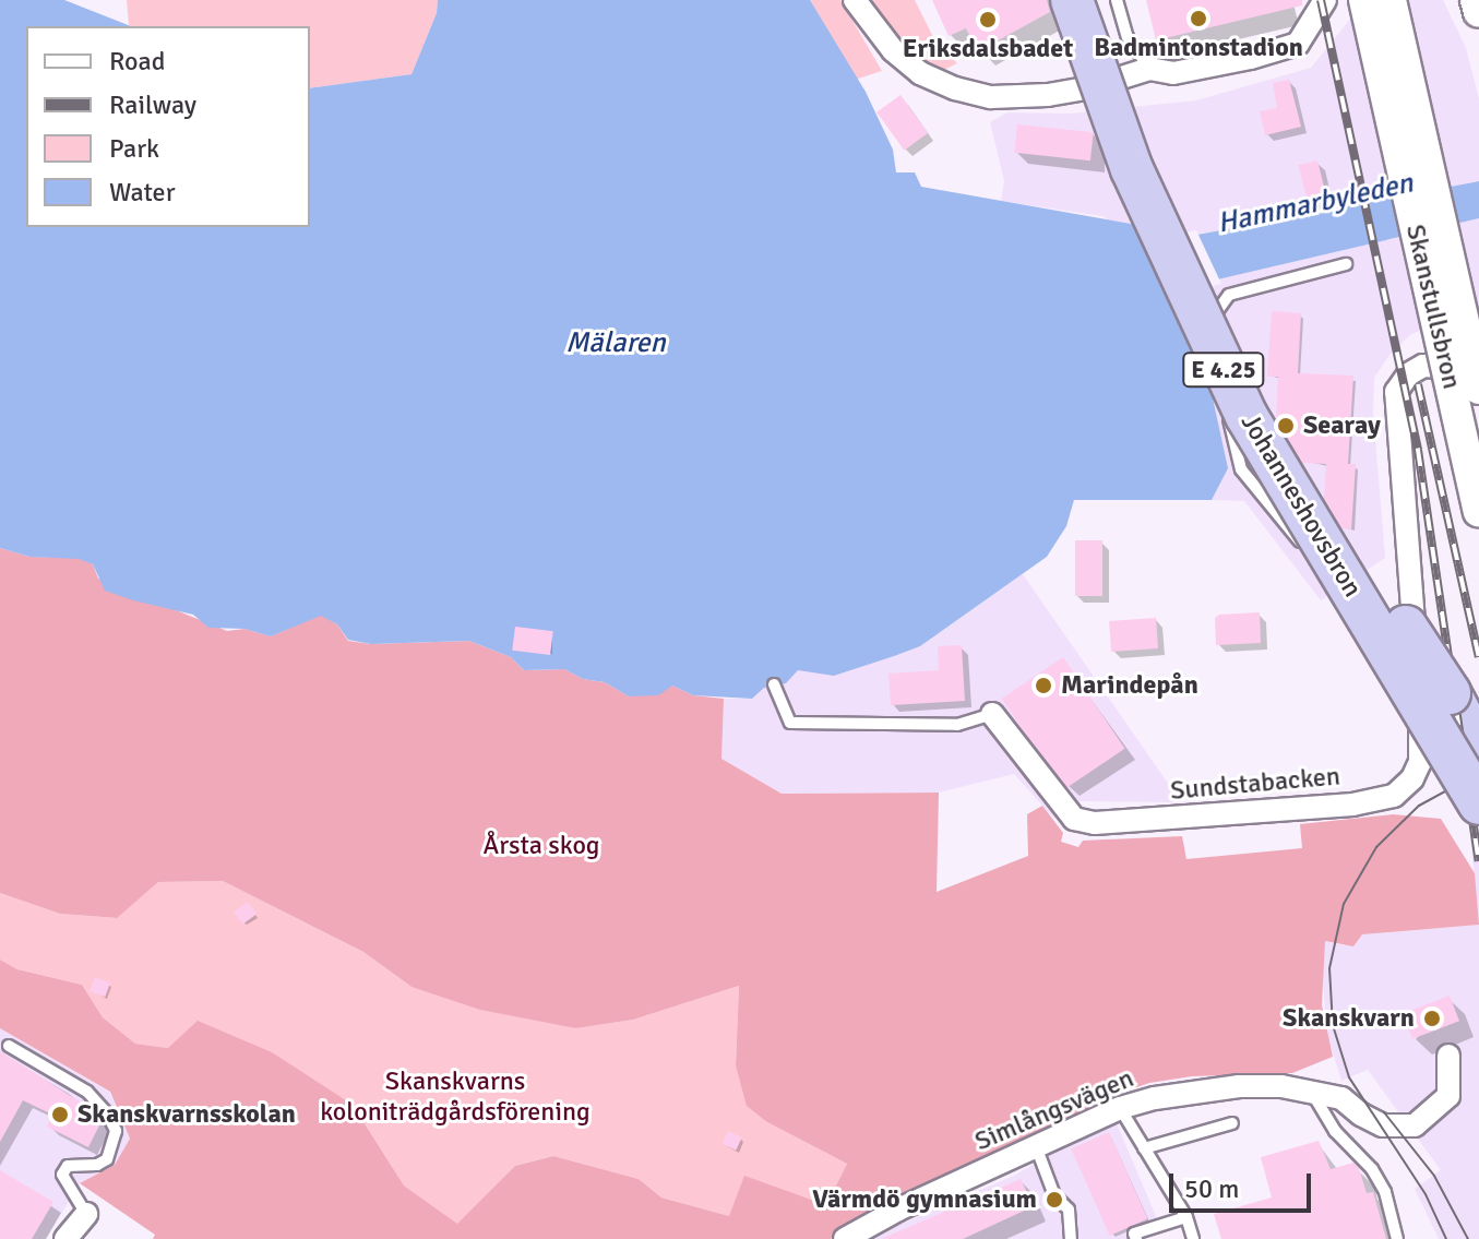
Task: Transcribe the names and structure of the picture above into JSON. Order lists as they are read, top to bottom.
{
  "streets": {
    "highway": ["E 4.25", "Johanneshovsbron"],
    "main road": ["Skanstullsbron"],
    "street": ["Sundstabacken", "Simlångsvägen"]
  },
  "crossings": [
    ["Skanstullsbron", "Sundstabacken"]
  ],
  "water": ["Hammarbyleden", "Mälaren"],
  "parks": ["Årsta skog", "Skanskvarns koloniträdgårdsförening"],
  "places": [
    "Badmintonstadion",
    "Eriksdalsbadet",
    "Searay",
    "Marindepån",
    "Skanskvarn",
    "Skanskvarnsskolan",
    "Värmdö gymnasium"
  ],
  "legend": [
    "Road",
    "Railway",
    "Park",
    "Water"
  ],
  "scale_bar": "50 m"
}
